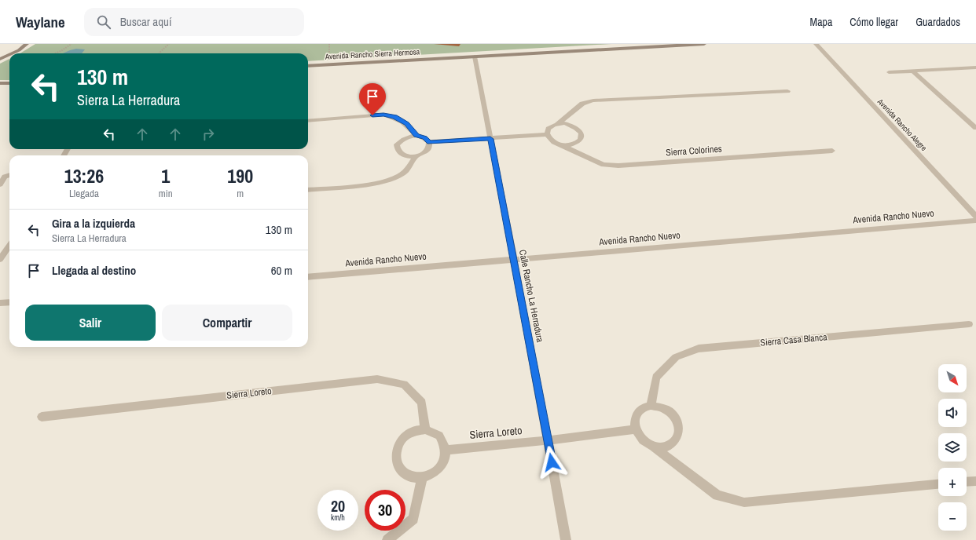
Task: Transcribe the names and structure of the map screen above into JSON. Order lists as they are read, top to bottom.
{
  "streets": {
    "street": [
      "Avenida Rancho Sierra Hermosa",
      "Avenida Rancho Alegre",
      "Sierra Colorines",
      "Avenida Rancho Nuevo",
      "Calle Rancho La Herradura",
      "Sierra Casa Blanca",
      "Sierra Loreto"
    ]
  },
  "crossings": [
    ["Avenida Rancho Sierra Hermosa", "Calle Rancho La Herradura"],
    ["Avenida Rancho Nuevo", "Calle Rancho La Herradura"],
    ["Calle Rancho La Herradura", "Sierra Loreto"]
  ],
  "north": "bottom right",
  "page": {
    "header": "Waylane",
    "search": "Buscar aquí",
    "nav": ["Mapa", "Cómo llegar", "Guardados"],
    "turn": ["130 m", "Sierra La Herradura"],
    "eta": [
      "13:26",
      "Llegada",
      "1",
      "min",
      "190",
      "m"
    ],
    "list": [
      {
        "name": "Gira a la izquierda",
        "note": "Sierra La Herradura",
        "value": "130 m"
      },
      {
        "name": "Llegada al destino",
        "value": "60 m"
      }
    ],
    "buttons": ["Salir", "Compartir"],
    "map_buttons": ["+", "−"],
    "speed": "20 km/h",
    "limit": "30"
  }
}
